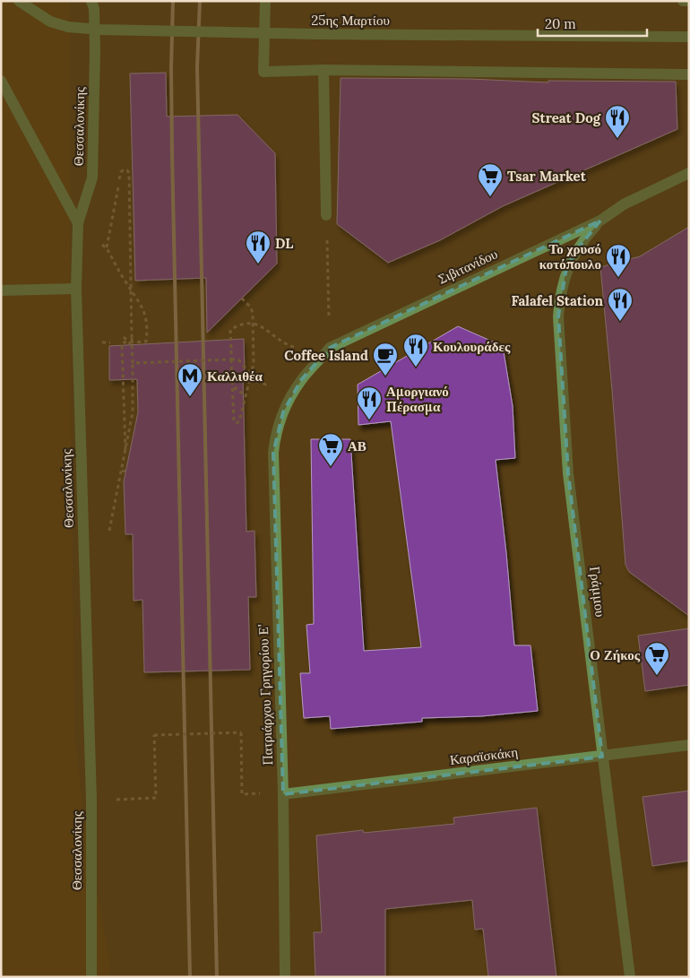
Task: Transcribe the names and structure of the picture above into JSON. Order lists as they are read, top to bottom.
{
  "streets": {
    "street": [
      "25ης Μαρτίου",
      "Θεσσαλονίκης",
      "Σιβιτανίδου",
      "Γράμμου",
      "Πατριάρχου Γρηγορίου Ε'",
      "Καραϊσκάκη"
    ]
  },
  "crossings": [
    ["Σιβιτανίδου", "Γράμμου"],
    ["Σιβιτανίδου", "Πατριάρχου Γρηγορίου Ε'"],
    ["Γράμμου", "Καραϊσκάκη"],
    ["Πατριάρχου Γρηγορίου Ε'", "Καραϊσκάκη"]
  ],
  "places": {
    "restaurant": [
      "Streat Dog",
      "DL",
      "Το χρυσό κοτόπουλο",
      "Falafel Station",
      "Κουλουράδες",
      "Αμοργιανό Πέρασμα"
    ],
    "supermarket": ["Tsar Market", "ΑΒ", "Ο Ζήκος"],
    "cafe": ["Coffee Island"],
    "metro station": ["Καλλιθέα"]
  },
  "scale_bar": "20 m"
}
